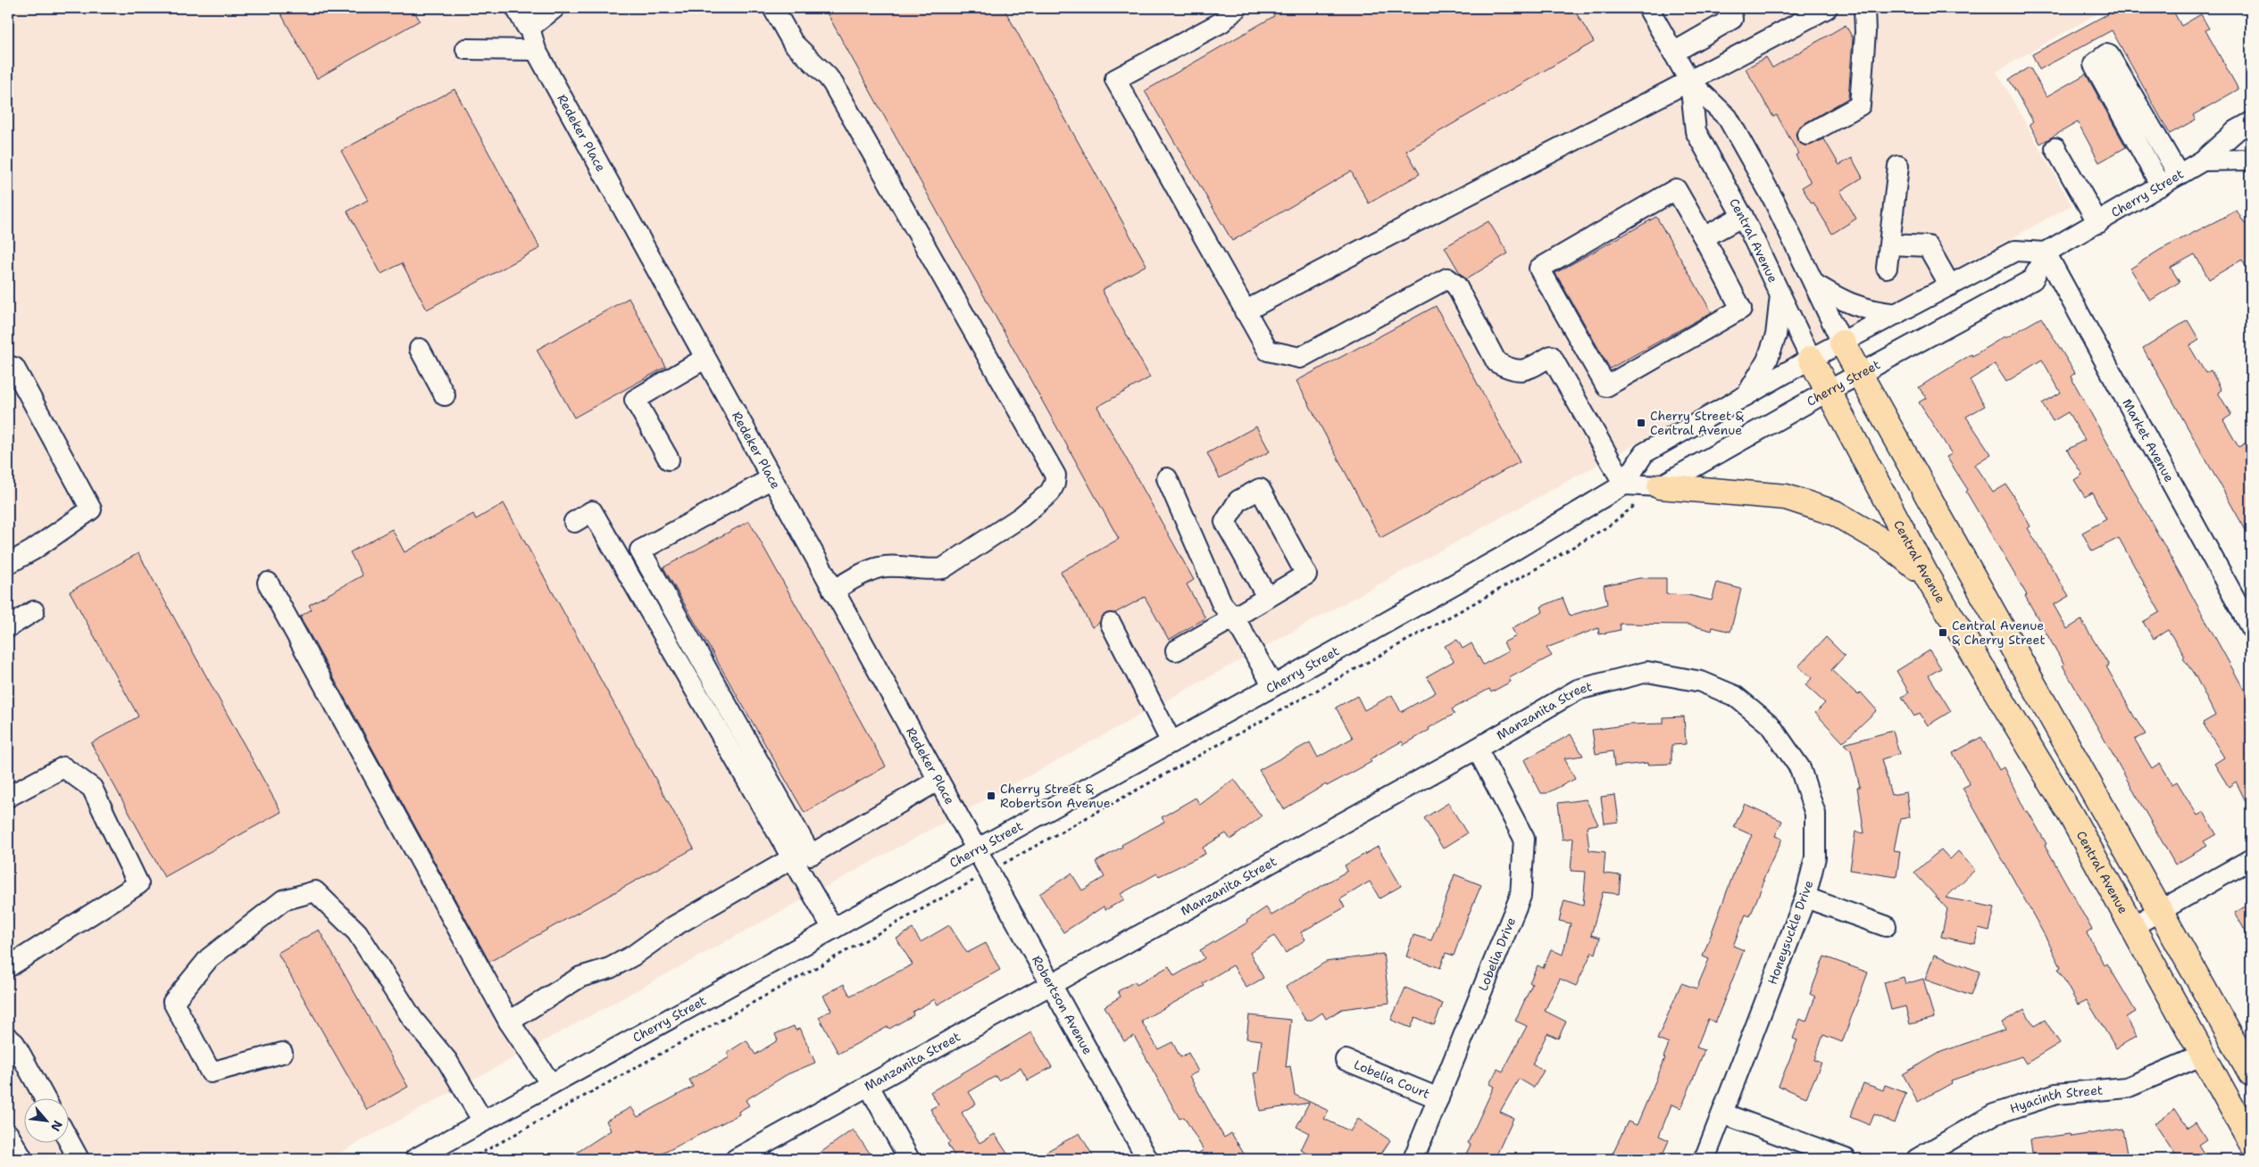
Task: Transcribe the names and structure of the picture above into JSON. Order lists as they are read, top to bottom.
{
  "streets": {
    "main road": ["Central Avenue"],
    "street": [
      "Redeker Place",
      "Cherry Street",
      "Market Avenue",
      "Manzanita Street",
      "Honeysuckle Drive",
      "Lobelia Drive",
      "Robertson Avenue",
      "Lobelia Court",
      "Hyacinth Street"
    ]
  },
  "crossings": [
    ["Redeker Place", "Cherry Street"],
    ["Redeker Place", "Robertson Avenue"],
    ["Cherry Street", "Central Avenue"],
    ["Cherry Street", "Market Avenue"],
    ["Cherry Street", "Robertson Avenue"],
    ["Central Avenue", "Hyacinth Street"],
    ["Manzanita Street", "Honeysuckle Drive"],
    ["Manzanita Street", "Lobelia Drive"],
    ["Manzanita Street", "Robertson Avenue"],
    ["Lobelia Drive", "Lobelia Court"]
  ],
  "places": {
    "transit": ["Cherry Street & Central Avenue", "Central Avenue & Cherry Street", "Cherry Street & Robertson Avenue"]
  },
  "north": "bottom right"
}
